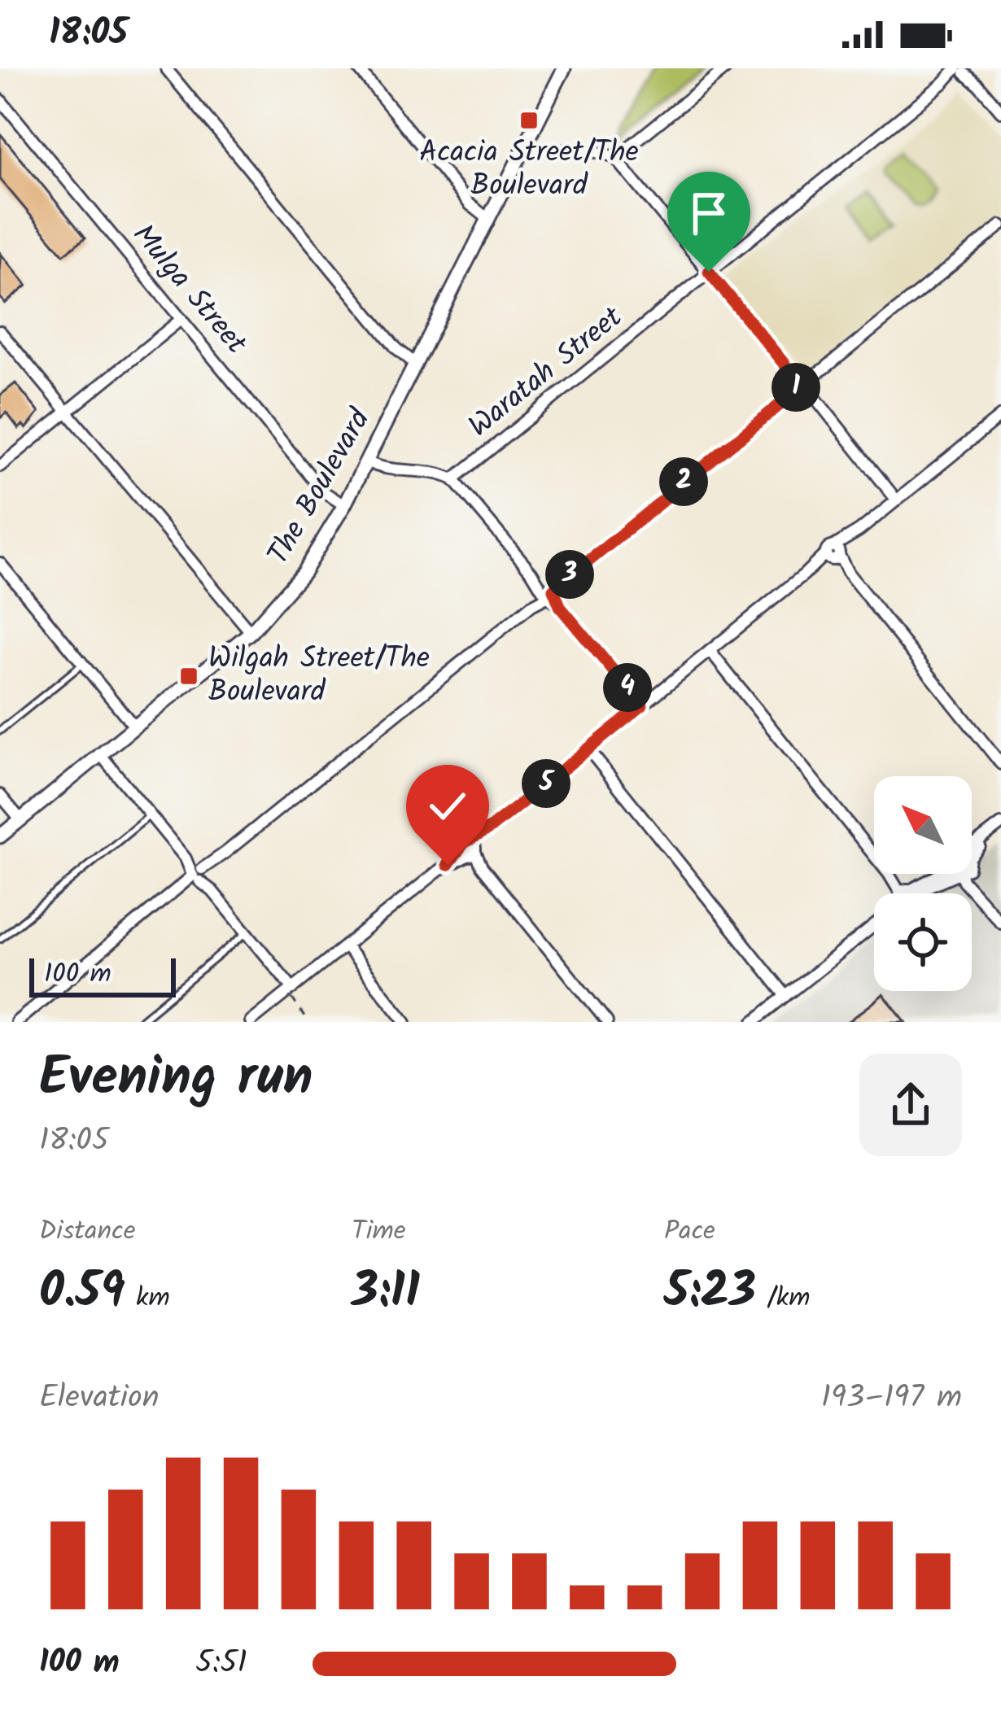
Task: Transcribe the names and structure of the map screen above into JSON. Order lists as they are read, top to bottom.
{
  "streets": {
    "street": ["Mulga Street", "Waratah Street", "The Boulevard"]
  },
  "crossings": [
    ["Mulga Street", "The Boulevard"]
  ],
  "places": {
    "transit": ["Acacia Street/The Boulevard", "Wilgah Street/The Boulevard"]
  },
  "scale_bar": "100 m",
  "north": "top left",
  "page": {
    "status": "18:05",
    "pins": [
      "1",
      "2",
      "3",
      "4",
      "5"
    ],
    "scale": "100 m",
    "heading": ["Evening run", "18:05"],
    "stats": [
      ["Distance", "0.59 km"],
      ["Time", "3:11"],
      ["Pace", "5:23 /km"]
    ],
    "chart": ["Elevation", "193–197 m"],
    "list": [
      {
        "name": "100 m",
        "note": "5:51"
      }
    ]
  }
}
